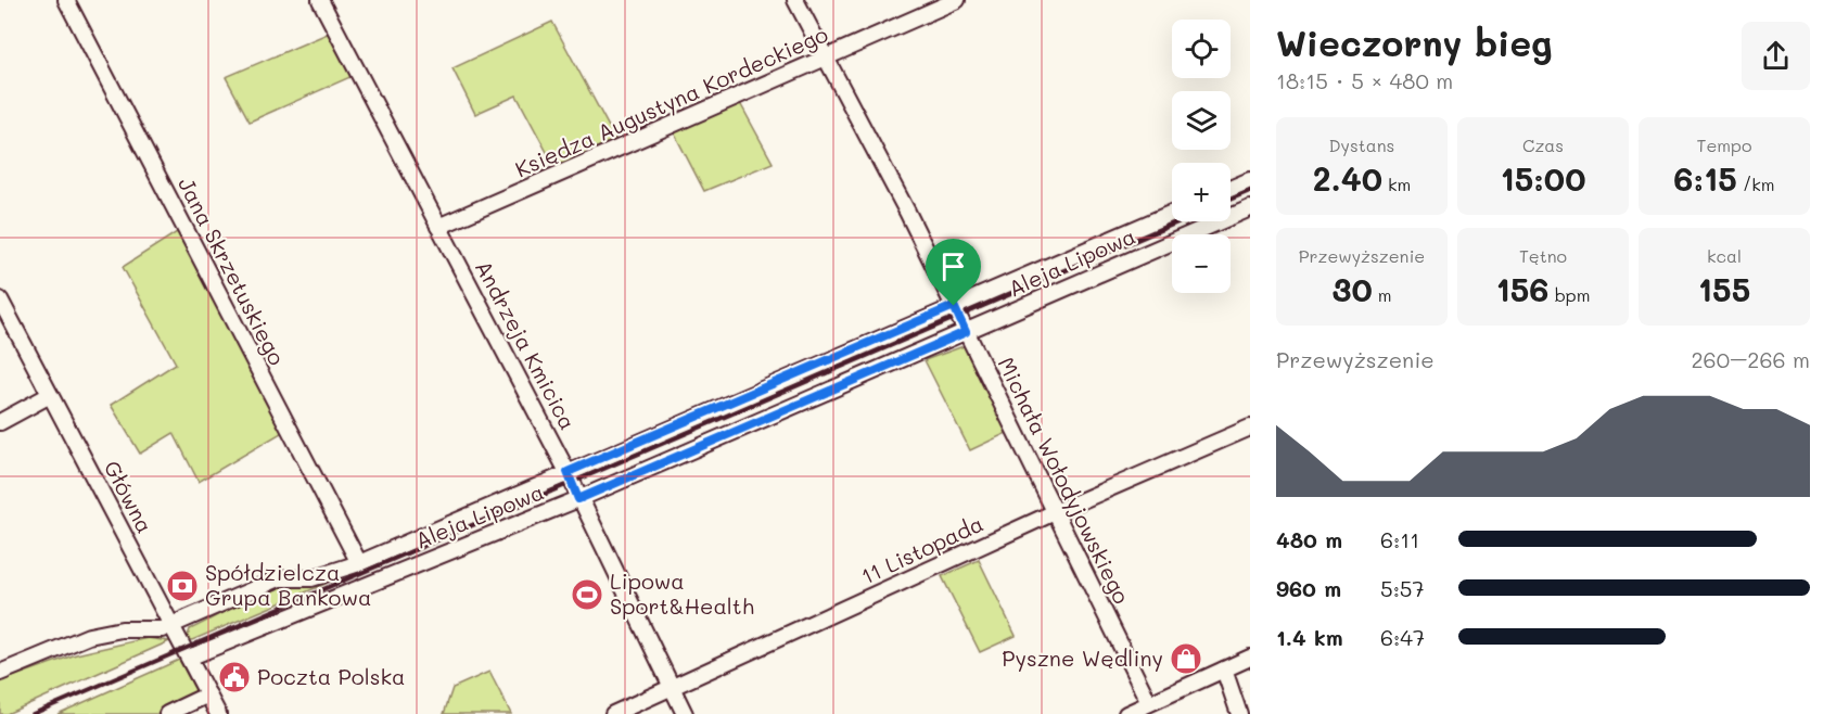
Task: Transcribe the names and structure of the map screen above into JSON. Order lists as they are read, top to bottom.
{
  "streets": {
    "street": [
      "Księdza Augustyna Kordeckiego",
      "Aleja Lipowa",
      "Jana Skrzetuskiego",
      "Andrzeja Kmicica",
      "Michała Wołodyjowskiego",
      "Główna",
      "11 Listopada"
    ]
  },
  "crossings": [
    ["Księdza Augustyna Kordeckiego", "Andrzeja Kmicica"],
    ["Księdza Augustyna Kordeckiego", "Michała Wołodyjowskiego"],
    ["Aleja Lipowa", "Jana Skrzetuskiego"],
    ["Aleja Lipowa", "Andrzeja Kmicica"],
    ["Aleja Lipowa", "Michała Wołodyjowskiego"],
    ["Aleja Lipowa", "Główna"],
    ["Andrzeja Kmicica", "11 Listopada"],
    ["Michała Wołodyjowskiego", "11 Listopada"]
  ],
  "places": {
    "bank": ["Spółdzielcza Grupa Bankowa"],
    "sports": ["Lipowa Sport&Health"],
    "shop": ["Pyszne Wędliny"],
    "public building": ["Poczta Polska"]
  },
  "page": {
    "heading": ["Wieczorny bieg", "18:15 · 5 × 480 m"],
    "map_buttons": ["+", "−"],
    "stats": [
      ["Dystans", "2.40 km"],
      ["Czas", "15:00"],
      ["Tempo", "6:15 /km"],
      ["Przewyższenie", "30 m"],
      ["Tętno", "156 bpm"],
      ["kcal", "155"]
    ],
    "chart": ["Przewyższenie", "260–266 m"],
    "list": [
      {
        "name": "480 m",
        "note": "6:11"
      },
      {
        "name": "960 m",
        "note": "5:57"
      },
      {
        "name": "1.4 km",
        "note": "6:47"
      }
    ]
  }
}
